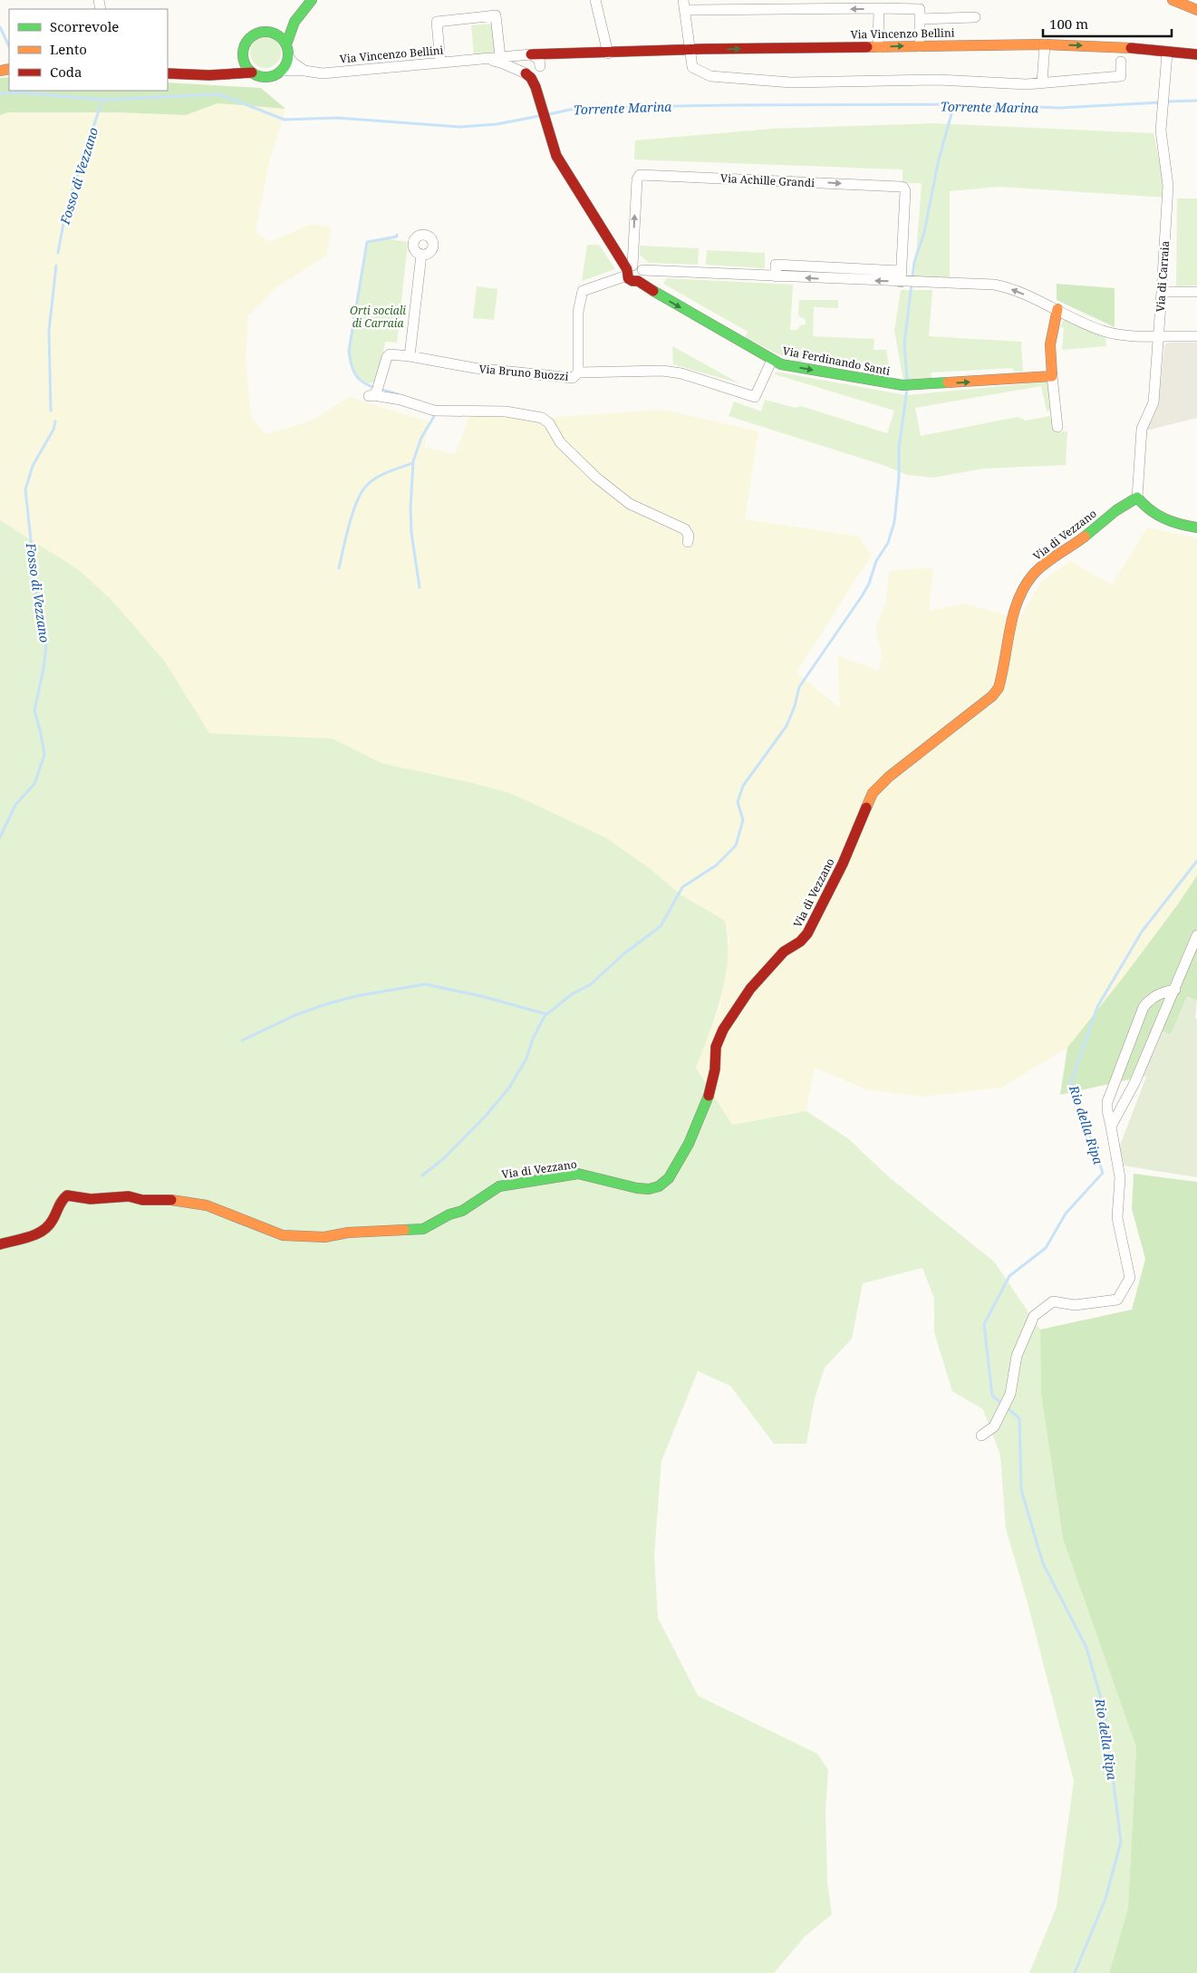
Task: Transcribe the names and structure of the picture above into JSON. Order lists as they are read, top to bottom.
{
  "streets": {
    "street": [
      "Via Vincenzo Bellini",
      "Via Achille Grandi",
      "Via di Carraia",
      "Via Ferdinando Santi",
      "Via Bruno Buozzi",
      "Via di Vezzano"
    ]
  },
  "crossings": [
    ["Via Vincenzo Bellini", "Via di Carraia"],
    ["Via Achille Grandi", "Via Ferdinando Santi"],
    ["Via di Carraia", "Via di Vezzano"],
    ["Via Ferdinando Santi", "Via Bruno Buozzi"]
  ],
  "water": ["Torrente Marina", "Fosso di Vezzano", "Rio della Ripa"],
  "parks": ["Orti sociali di Carraia"],
  "legend": ["Scorrevole", "Lento", "Coda"],
  "scale_bar": "100 m"
}
